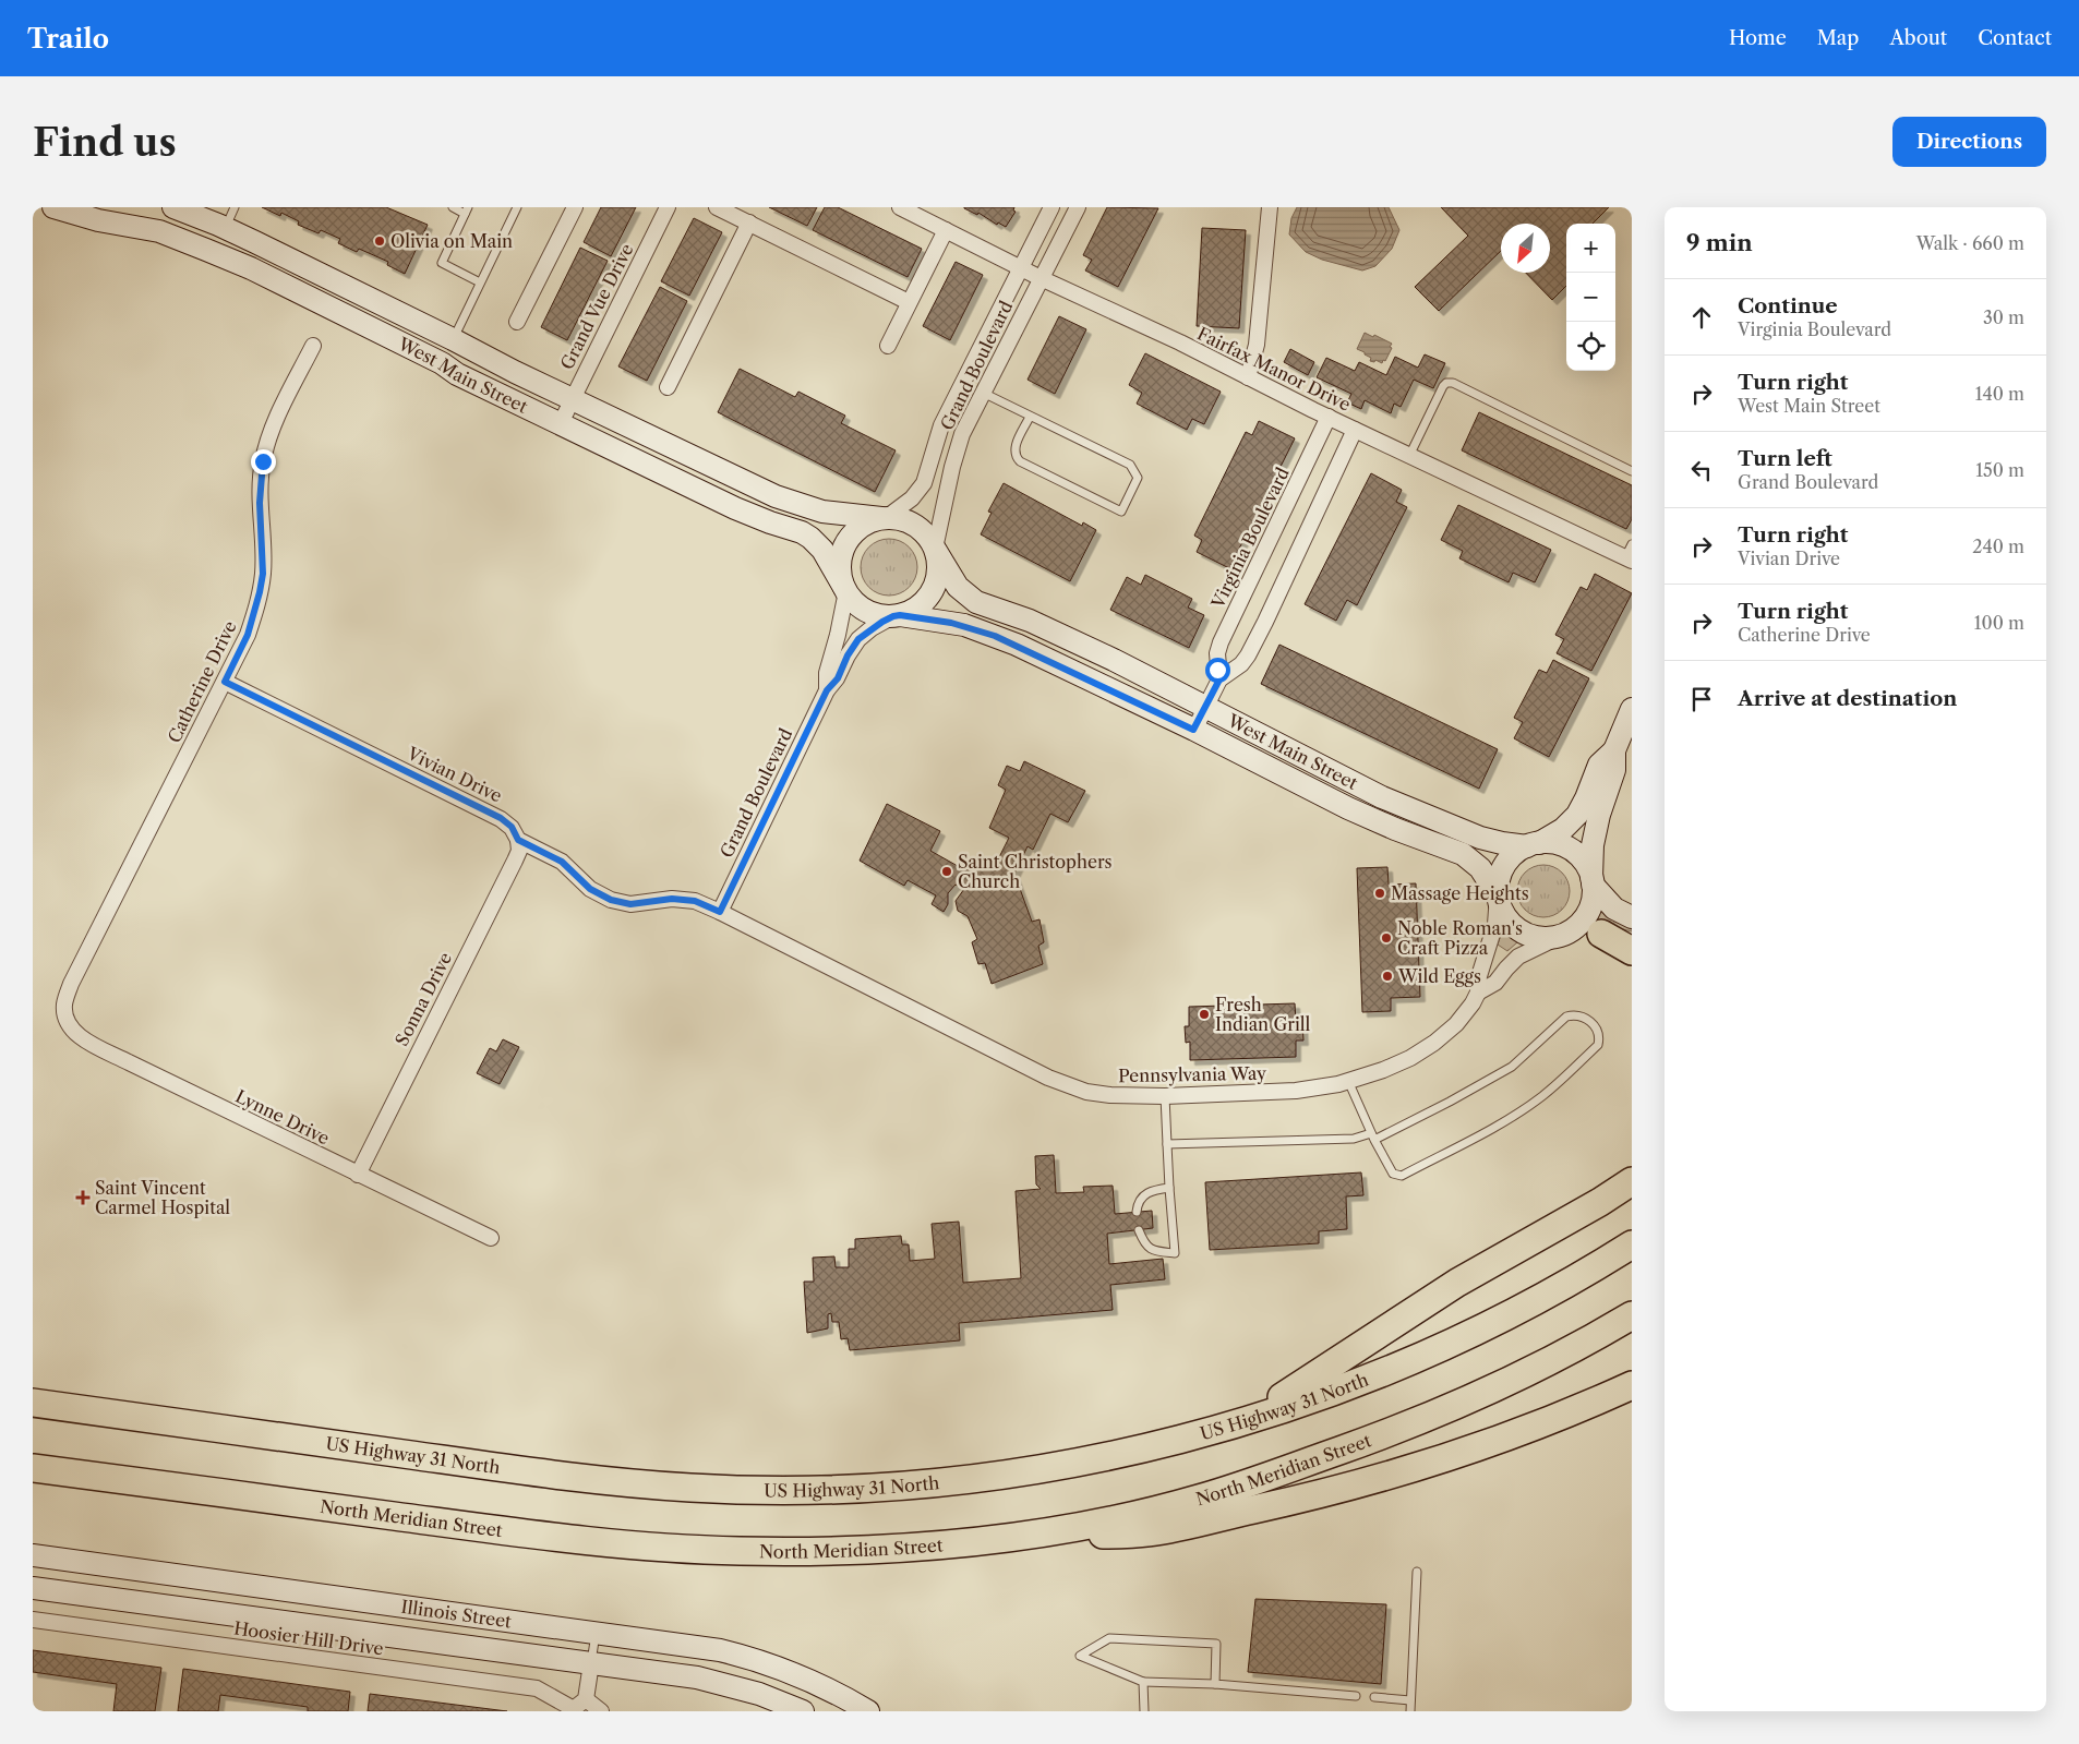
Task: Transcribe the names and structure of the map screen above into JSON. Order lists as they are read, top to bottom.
{
  "streets": {
    "highway": ["US Highway 31 North", "North Meridian Street"],
    "main road": ["West Main Street", "Illinois Street"],
    "street": [
      "Grand Vue Drive",
      "Grand Boulevard",
      "Fairfax Manor Drive",
      "Virginia Boulevard",
      "Catherine Drive",
      "Vivian Drive",
      "Sonna Drive",
      "Pennsylvania Way",
      "Lynne Drive",
      "Hoosier Hill Drive"
    ]
  },
  "crossings": [
    ["Grand Vue Drive", "West Main Street"],
    ["Grand Boulevard", "Fairfax Manor Drive"],
    ["Grand Boulevard", "West Main Street"],
    ["Grand Boulevard", "Vivian Drive"],
    ["Grand Boulevard", "Pennsylvania Way"],
    ["Fairfax Manor Drive", "Virginia Boulevard"],
    ["West Main Street", "Pennsylvania Way"],
    ["Catherine Drive", "Vivian Drive"],
    ["Catherine Drive", "Lynne Drive"],
    ["Vivian Drive", "Sonna Drive"],
    ["Vivian Drive", "Pennsylvania Way"],
    ["Sonna Drive", "Lynne Drive"]
  ],
  "places": {
    "other": [
      "Olivia on Main",
      "Saint Christophers Church",
      "Massage Heights",
      "Noble Roman's Craft Pizza",
      "Wild Eggs",
      "Fresh Indian Grill"
    ],
    "health": ["Saint Vincent Carmel Hospital"]
  },
  "north": "bottom left",
  "page": {
    "header": "Trailo",
    "nav": [
      "Home",
      "Map",
      "About",
      "Contact"
    ],
    "buttons": "Directions",
    "title": "Find us",
    "heading": ["9 min", "Walk · 660 m"],
    "map_buttons": ["+", "−"],
    "list": [
      ["Continue", "Virginia Boulevard", "30 m"],
      ["Turn right", "West Main Street", "140 m"],
      ["Turn left", "Grand Boulevard", "150 m"],
      ["Turn right", "Vivian Drive", "240 m"],
      ["Turn right", "Catherine Drive", "100 m"],
      "Arrive at destination"
    ]
  }
}
